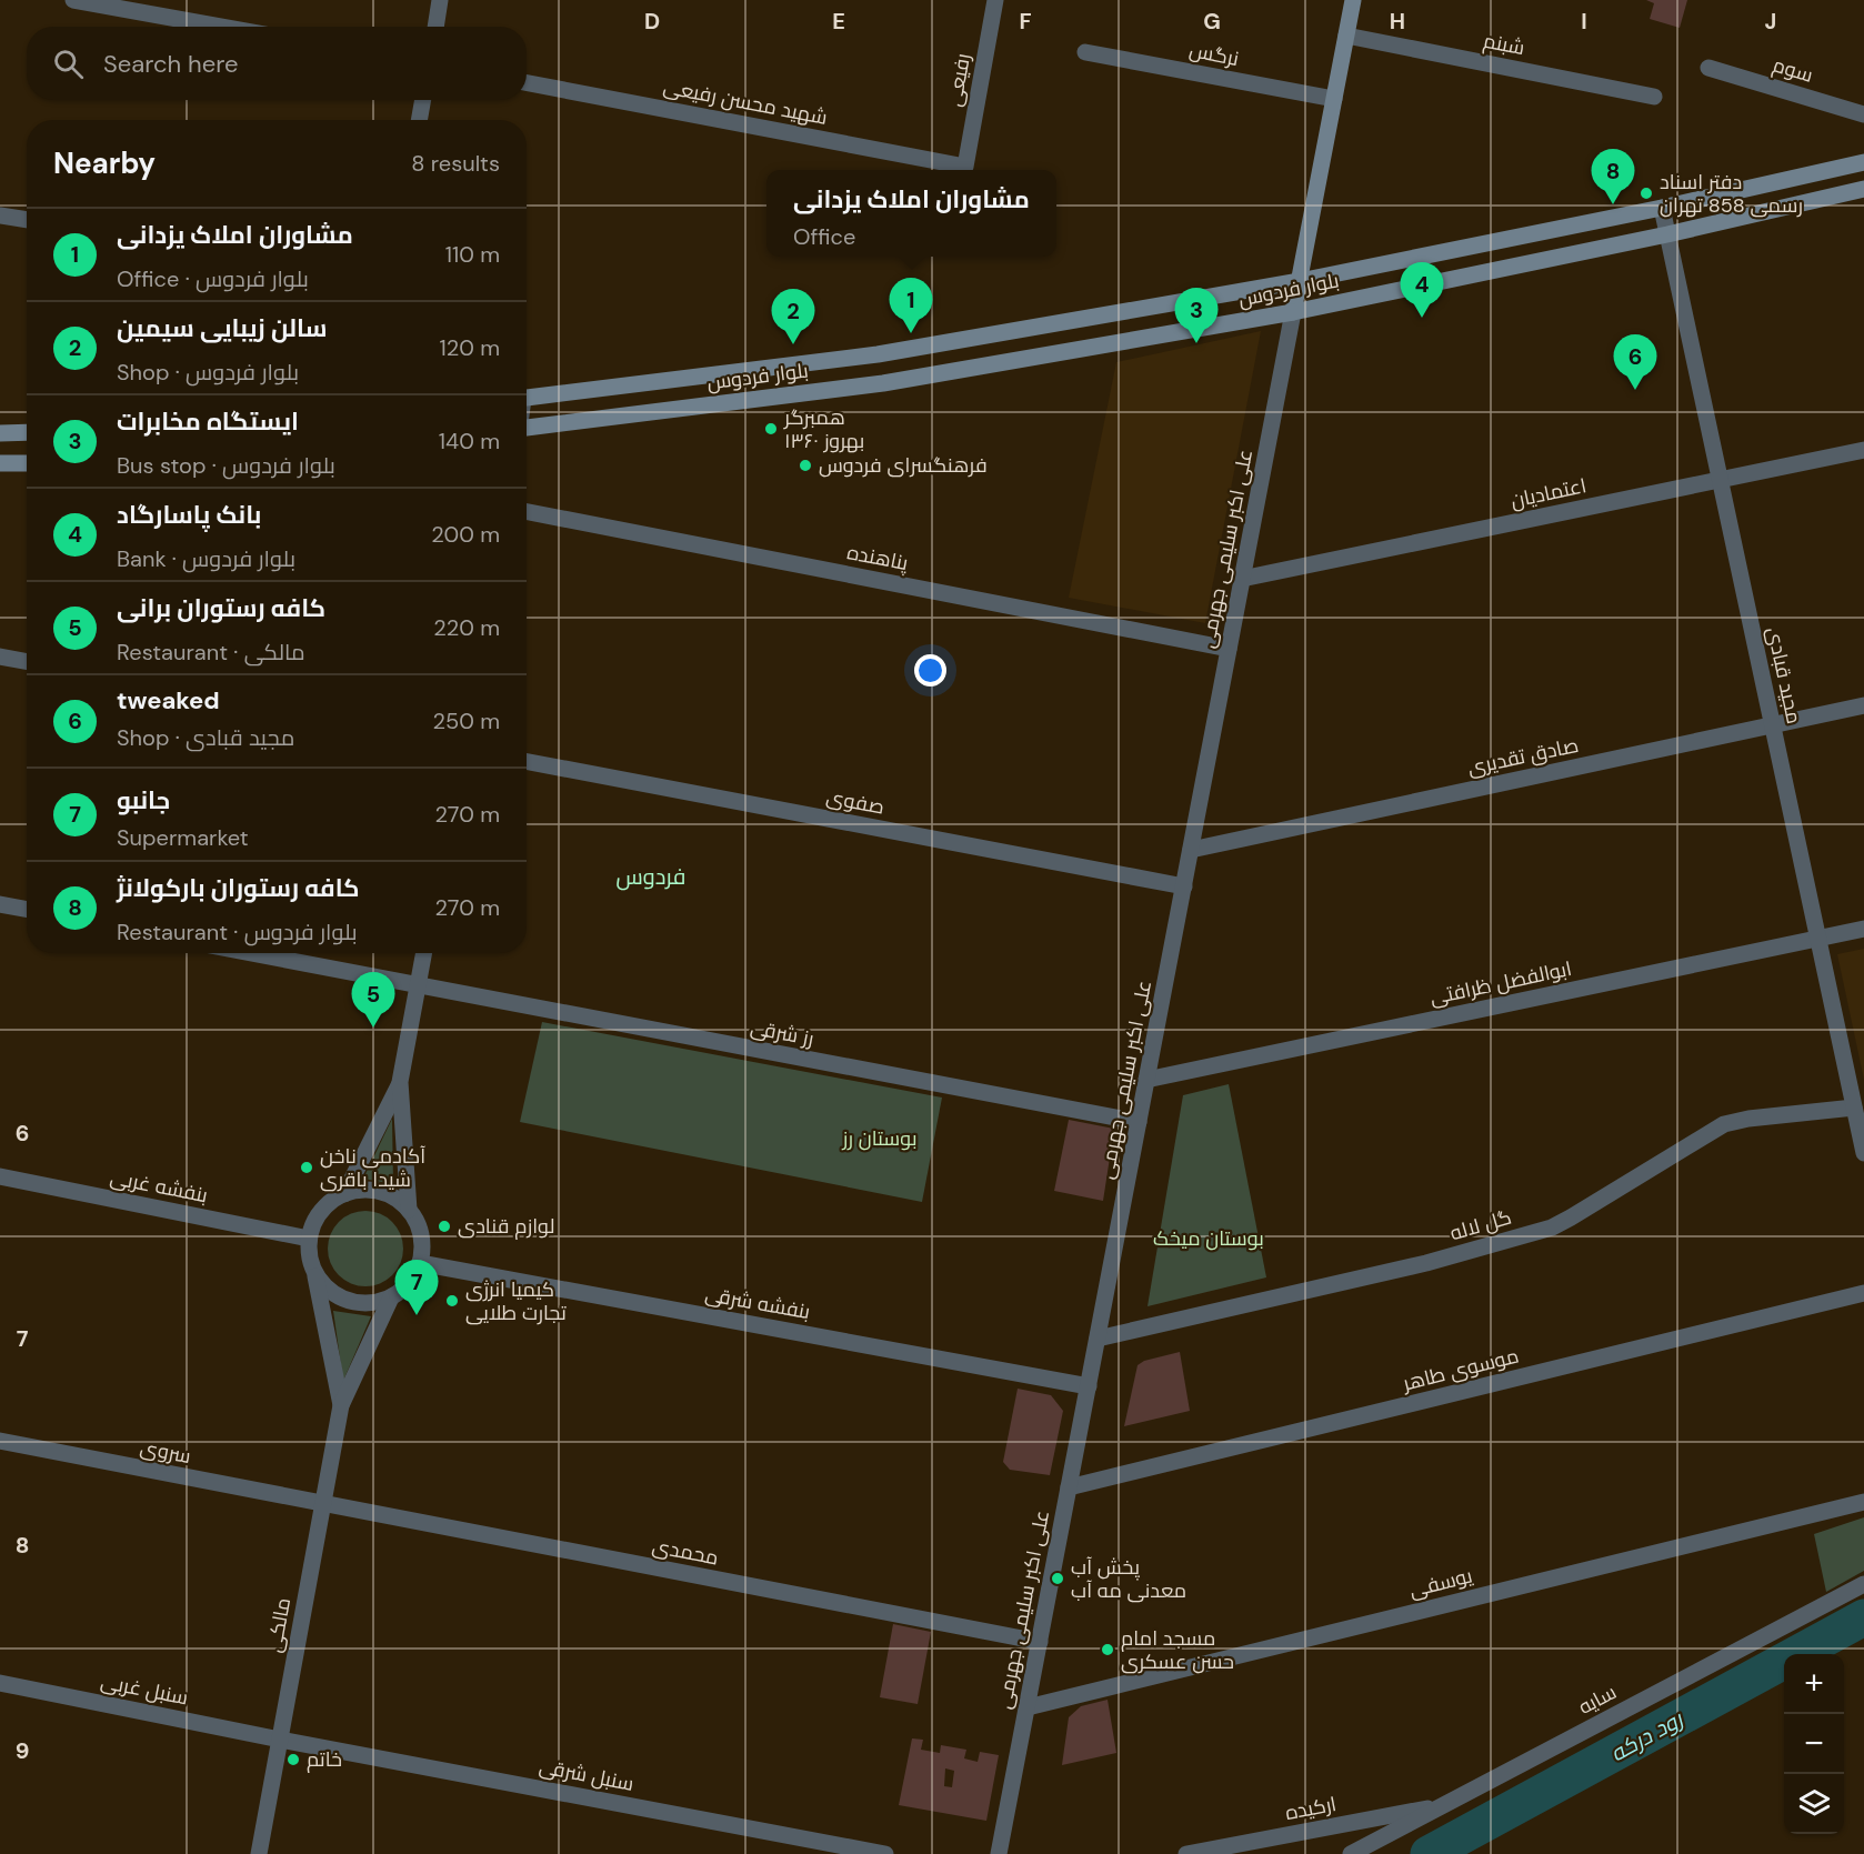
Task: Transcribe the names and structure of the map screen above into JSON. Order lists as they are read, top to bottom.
{
  "streets": {
    "main road": ["بلوار فردوس"],
    "street": [
      "شبنم",
      "نرگس",
      "سوم",
      "رفیعی",
      "شهید محسن رفیعی",
      "اعتمادیان",
      "علی اکبر سلیمی جهرمی",
      "پناهنده",
      "مجید قبادی",
      "صادق تقدیری",
      "صفوی",
      "ابوالفضل ظرافتی",
      "رز شرقی",
      "بنفشه غربی",
      "گل لاله",
      "بنفشه شرقی",
      "موسوی طاهر",
      "سروی",
      "محمدی",
      "یوسفی",
      "مالکی",
      "سنبل غربی",
      "سایه",
      "سنبل شرقی",
      "ارکیده"
    ]
  },
  "crossings": [
    ["رفیعی", "شهید محسن رفیعی"],
    ["بلوار فردوس", "علی اکبر سلیمی جهرمی"],
    ["بلوار فردوس", "مجید قبادی"],
    ["اعتمادیان", "علی اکبر سلیمی جهرمی"],
    ["اعتمادیان", "مجید قبادی"],
    ["علی اکبر سلیمی جهرمی", "پناهنده"],
    ["علی اکبر سلیمی جهرمی", "صادق تقدیری"],
    ["علی اکبر سلیمی جهرمی", "صفوی"],
    ["علی اکبر سلیمی جهرمی", "ابوالفضل ظرافتی"],
    ["علی اکبر سلیمی جهرمی", "رز شرقی"],
    ["علی اکبر سلیمی جهرمی", "گل لاله"],
    ["علی اکبر سلیمی جهرمی", "بنفشه شرقی"],
    ["علی اکبر سلیمی جهرمی", "موسوی طاهر"],
    ["علی اکبر سلیمی جهرمی", "محمدی"],
    ["علی اکبر سلیمی جهرمی", "یوسفی"],
    ["مجید قبادی", "صادق تقدیری"],
    ["مجید قبادی", "ابوالفضل ظرافتی"],
    ["مجید قبادی", "گل لاله"],
    ["بنفشه غربی", "بنفشه شرقی"],
    ["بنفشه غربی", "مالکی"],
    ["بنفشه شرقی", "مالکی"],
    ["سروی", "محمدی"],
    ["سروی", "مالکی"],
    ["محمدی", "مالکی"],
    ["مالکی", "سنبل غربی"],
    ["مالکی", "سنبل شرقی"],
    ["سنبل غربی", "سنبل شرقی"],
    ["سایه", "ارکیده"]
  ],
  "districts": ["فردوس"],
  "water": ["رود درکه"],
  "parks": ["بوستان رز", "بوستان میخک"],
  "places": [
    "دفتر اسناد رسمی 858 تهران",
    "همبرگر بهروز ۱۳۶۰",
    "فرهنگسرای فردوس",
    "آکادمی ناخن شیدا باقری",
    "لوازم قنادی",
    "کیمیا انرژی تجارت طلایی",
    "پخش آب معدنی مه آب",
    "مسجد امام حسن عسکری",
    "خاتم"
  ],
  "page": {
    "search": "Search here",
    "heading": ["Nearby", "8 results"],
    "pins": [
      "8",
      "4",
      "1",
      "3",
      "2",
      "6",
      "5",
      "7"
    ],
    "popup": ["مشاوران املاک یزدانی", "Office"],
    "list": [
      {
        "mark": "1",
        "name": "مشاوران املاک یزدانی",
        "note": "Office · بلوار فردوس",
        "value": "110 m"
      },
      {
        "mark": "2",
        "name": "سالن زیبایی سیمین",
        "note": "Shop · بلوار فردوس",
        "value": "120 m"
      },
      {
        "mark": "3",
        "name": "ایستگاه مخابرات",
        "note": "Bus stop · بلوار فردوس",
        "value": "140 m"
      },
      {
        "mark": "4",
        "name": "بانک پاسارگاد",
        "note": "Bank · بلوار فردوس",
        "value": "200 m"
      },
      {
        "mark": "5",
        "name": "كافه رستوران برانى",
        "note": "Restaurant · مالکی",
        "value": "220 m"
      },
      {
        "mark": "6",
        "name": "tweaked",
        "note": "Shop · مجید قبادی",
        "value": "250 m"
      },
      {
        "mark": "7",
        "name": "جانبو",
        "note": "Supermarket",
        "value": "270 m"
      },
      {
        "mark": "8",
        "name": "کافه رستوران بارکولانژ",
        "note": "Restaurant · بلوار فردوس",
        "value": "270 m"
      }
    ],
    "map_buttons": ["+", "−"]
  },
  "grid": {
    "columns": [
      "D",
      "E",
      "F",
      "G",
      "H",
      "I",
      "J"
    ],
    "rows": [
      "6",
      "7",
      "8",
      "9"
    ]
  }
}
